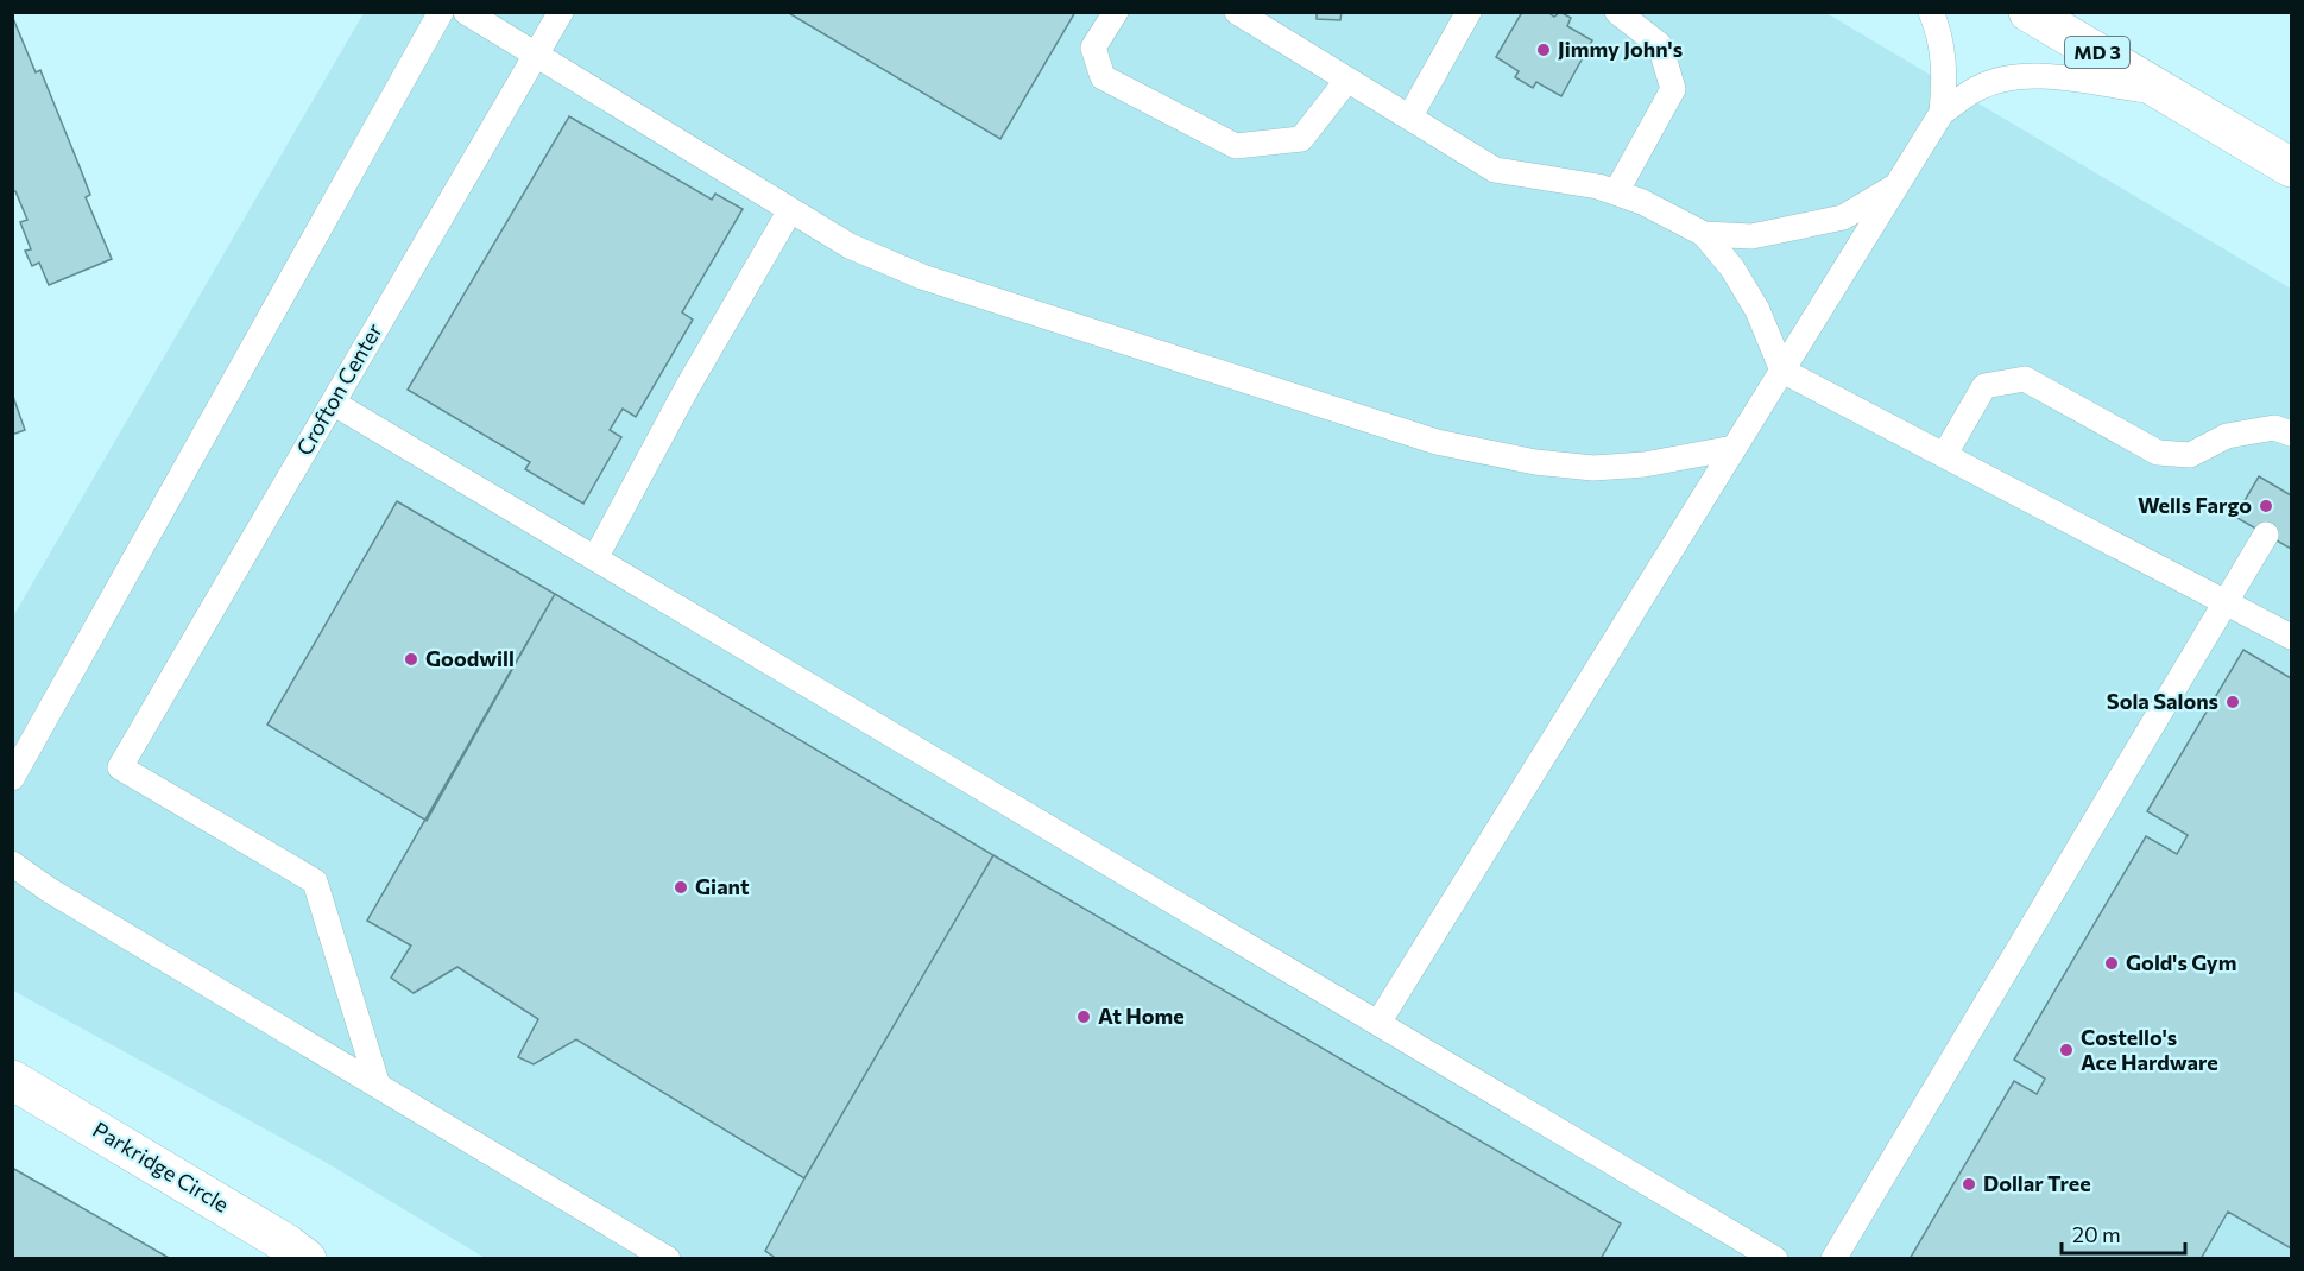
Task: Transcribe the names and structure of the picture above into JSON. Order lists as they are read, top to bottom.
{
  "streets": {
    "main road": ["MD 3", "Parkridge Circle"],
    "lane": ["Crofton Center"]
  },
  "places": [
    "Jimmy John's",
    "Wells Fargo",
    "Goodwill",
    "Sola Salons",
    "Giant",
    "Gold's Gym",
    "At Home",
    "Costello's Ace Hardware",
    "Dollar Tree"
  ],
  "scale_bar": "20 m"
}
